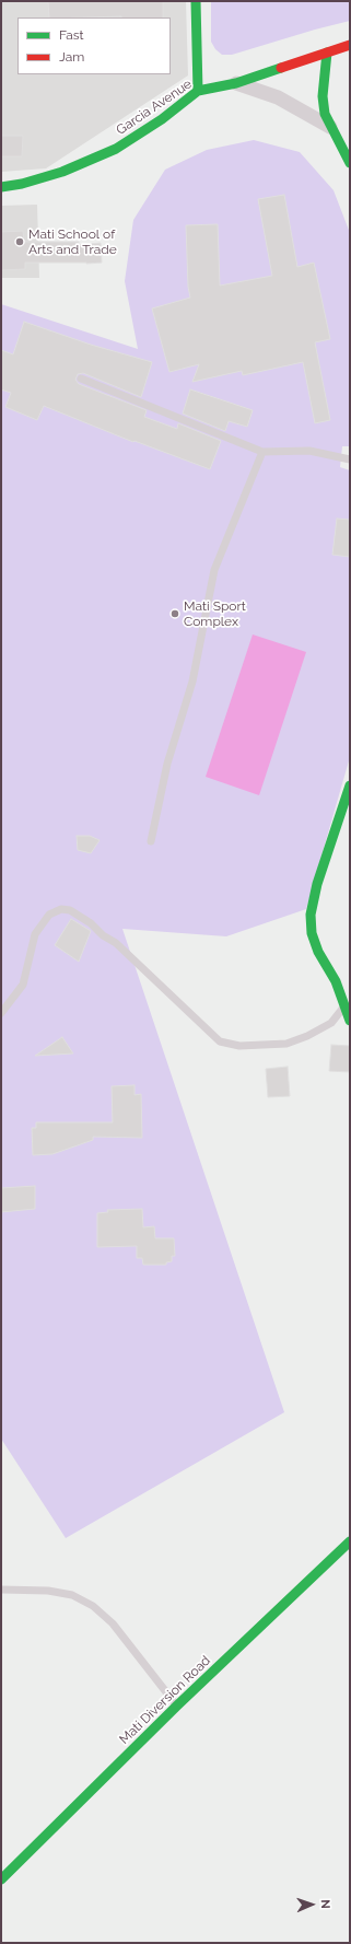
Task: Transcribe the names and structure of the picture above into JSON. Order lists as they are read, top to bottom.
{
  "streets": {
    "main road": ["Garcia Avenue", "Mati Diversion Road"]
  },
  "places": ["Mati School of Arts and Trade", "Mati Sport Complex"],
  "legend": ["Fast", "Jam"],
  "north": "right"
}
